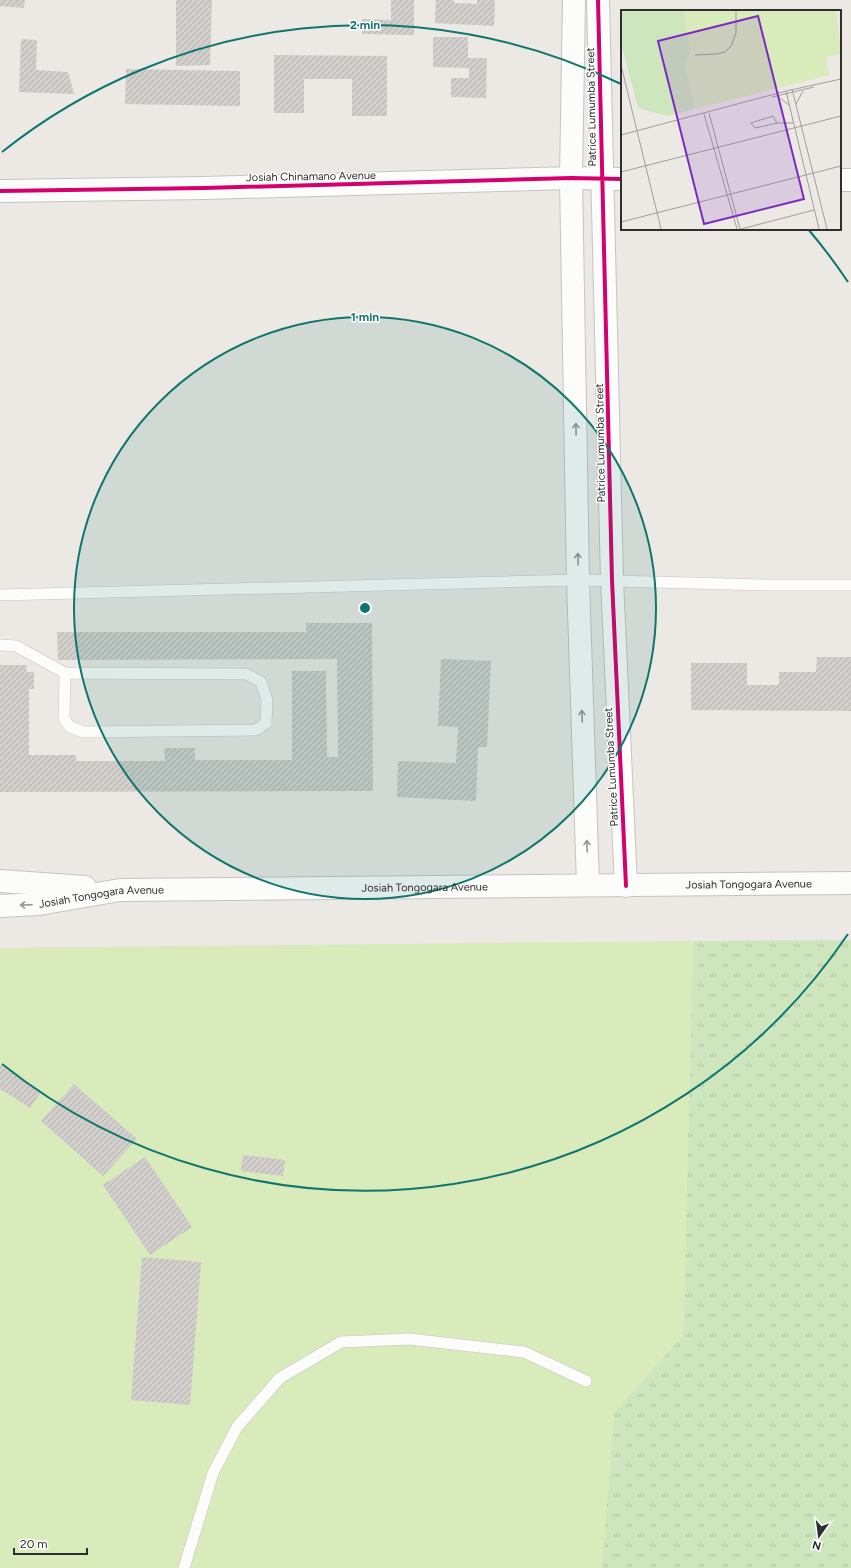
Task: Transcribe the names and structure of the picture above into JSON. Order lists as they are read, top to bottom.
{
  "streets": {
    "street": ["Patrice Lumumba Street", "Josiah Chinamano Avenue", "Josiah Tongogara Avenue"]
  },
  "crossings": [
    ["Patrice Lumumba Street", "Josiah Chinamano Avenue"],
    ["Patrice Lumumba Street", "Josiah Tongogara Avenue"]
  ],
  "scale_bar": "20 m",
  "north": "bottom",
  "rings": ["2 min", "1 min"]
}
